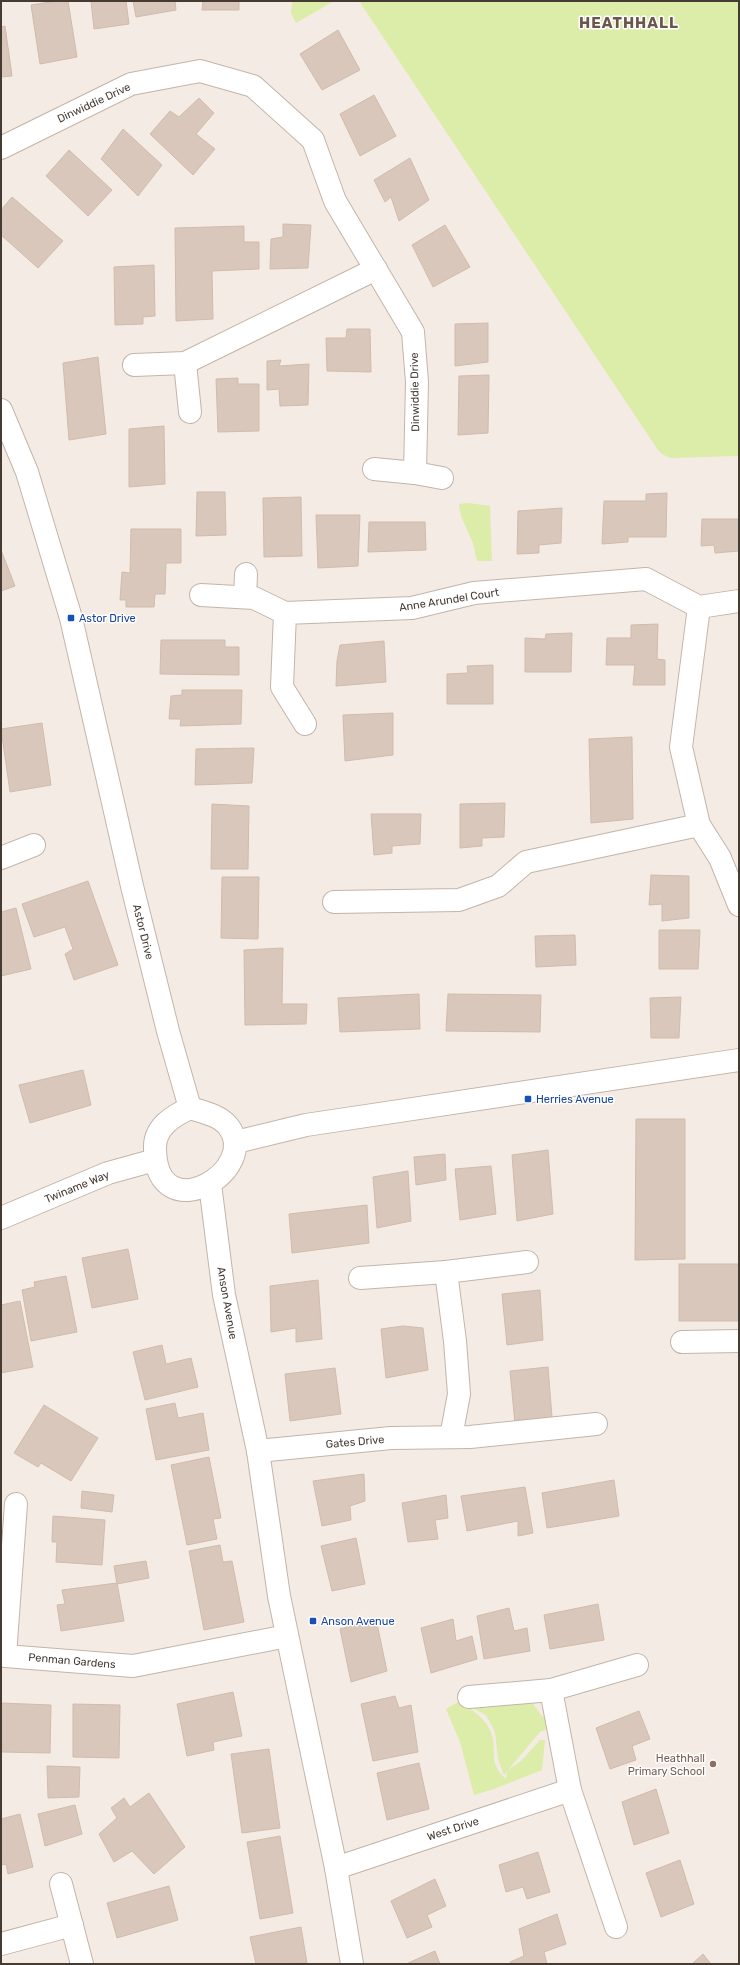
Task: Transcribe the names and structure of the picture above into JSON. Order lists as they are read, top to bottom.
{
  "streets": {
    "street": [
      "Dinwiddie Drive",
      "Anne Arundel Court",
      "Astor Drive",
      "Twiname Way",
      "Anson Avenue",
      "Gates Drive",
      "Penman Gardens",
      "West Drive"
    ]
  },
  "crossings": [
    ["Astor Drive", "Twiname Way"],
    ["Astor Drive", "Anson Avenue"],
    ["Twiname Way", "Anson Avenue"],
    ["Anson Avenue", "Gates Drive"],
    ["Anson Avenue", "Penman Gardens"],
    ["Anson Avenue", "West Drive"]
  ],
  "districts": ["HEATHHALL"],
  "places": {
    "transit": ["Astor Drive", "Herries Avenue", "Anson Avenue"],
    "other": ["Heathhall Primary School"]
  }
}
